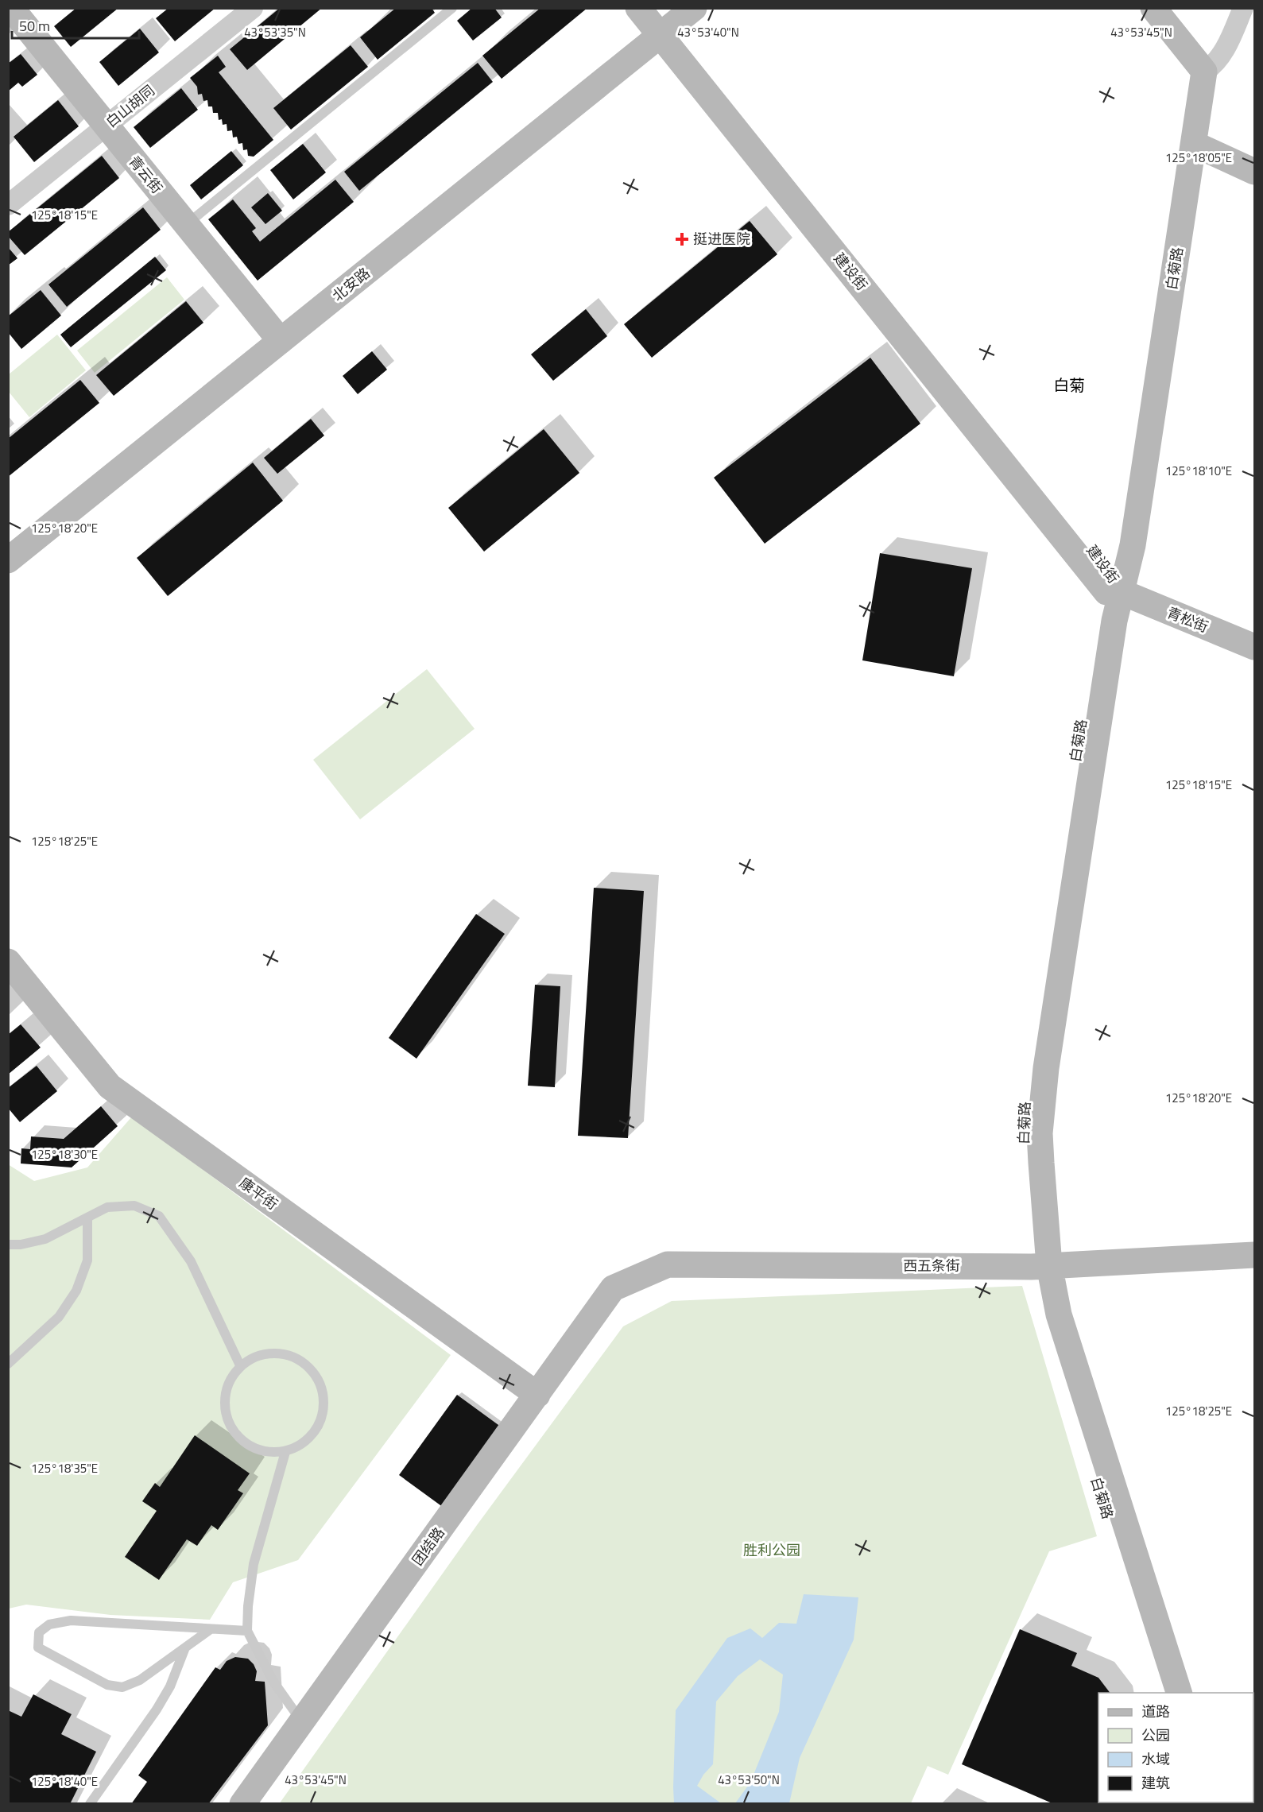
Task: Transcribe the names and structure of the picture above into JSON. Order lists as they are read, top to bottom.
{
  "streets": {
    "street": [
      "白山胡同",
      "青云街",
      "白菊路",
      "建设街",
      "北安路",
      "青松街",
      "康平街",
      "西五条街",
      "团结路"
    ]
  },
  "crossings": [
    ["白山胡同", "青云街"],
    ["青云街", "北安路"],
    ["白菊路", "建设街"],
    ["白菊路", "青松街"],
    ["白菊路", "西五条街"],
    ["建设街", "北安路"],
    ["建设街", "青松街"],
    ["康平街", "团结路"],
    ["西五条街", "团结路"]
  ],
  "districts": ["白菊"],
  "parks": ["胜利公园"],
  "places": {
    "health": ["挺进医院"]
  },
  "legend": [
    "道路",
    "公园",
    "水域",
    "建筑"
  ],
  "scale_bar": "50 m",
  "coordinates": [
    "43°53'35\"N",
    "43°53'40\"N",
    "43°53'45\"N",
    "125°18'05\"E",
    "125°18'15\"E",
    "125°18'10\"E",
    "125°18'20\"E",
    "125°18'25\"E",
    "125°18'30\"E",
    "125°18'35\"E",
    "43°53'50\"N",
    "125°18'40\"E"
  ]
}
